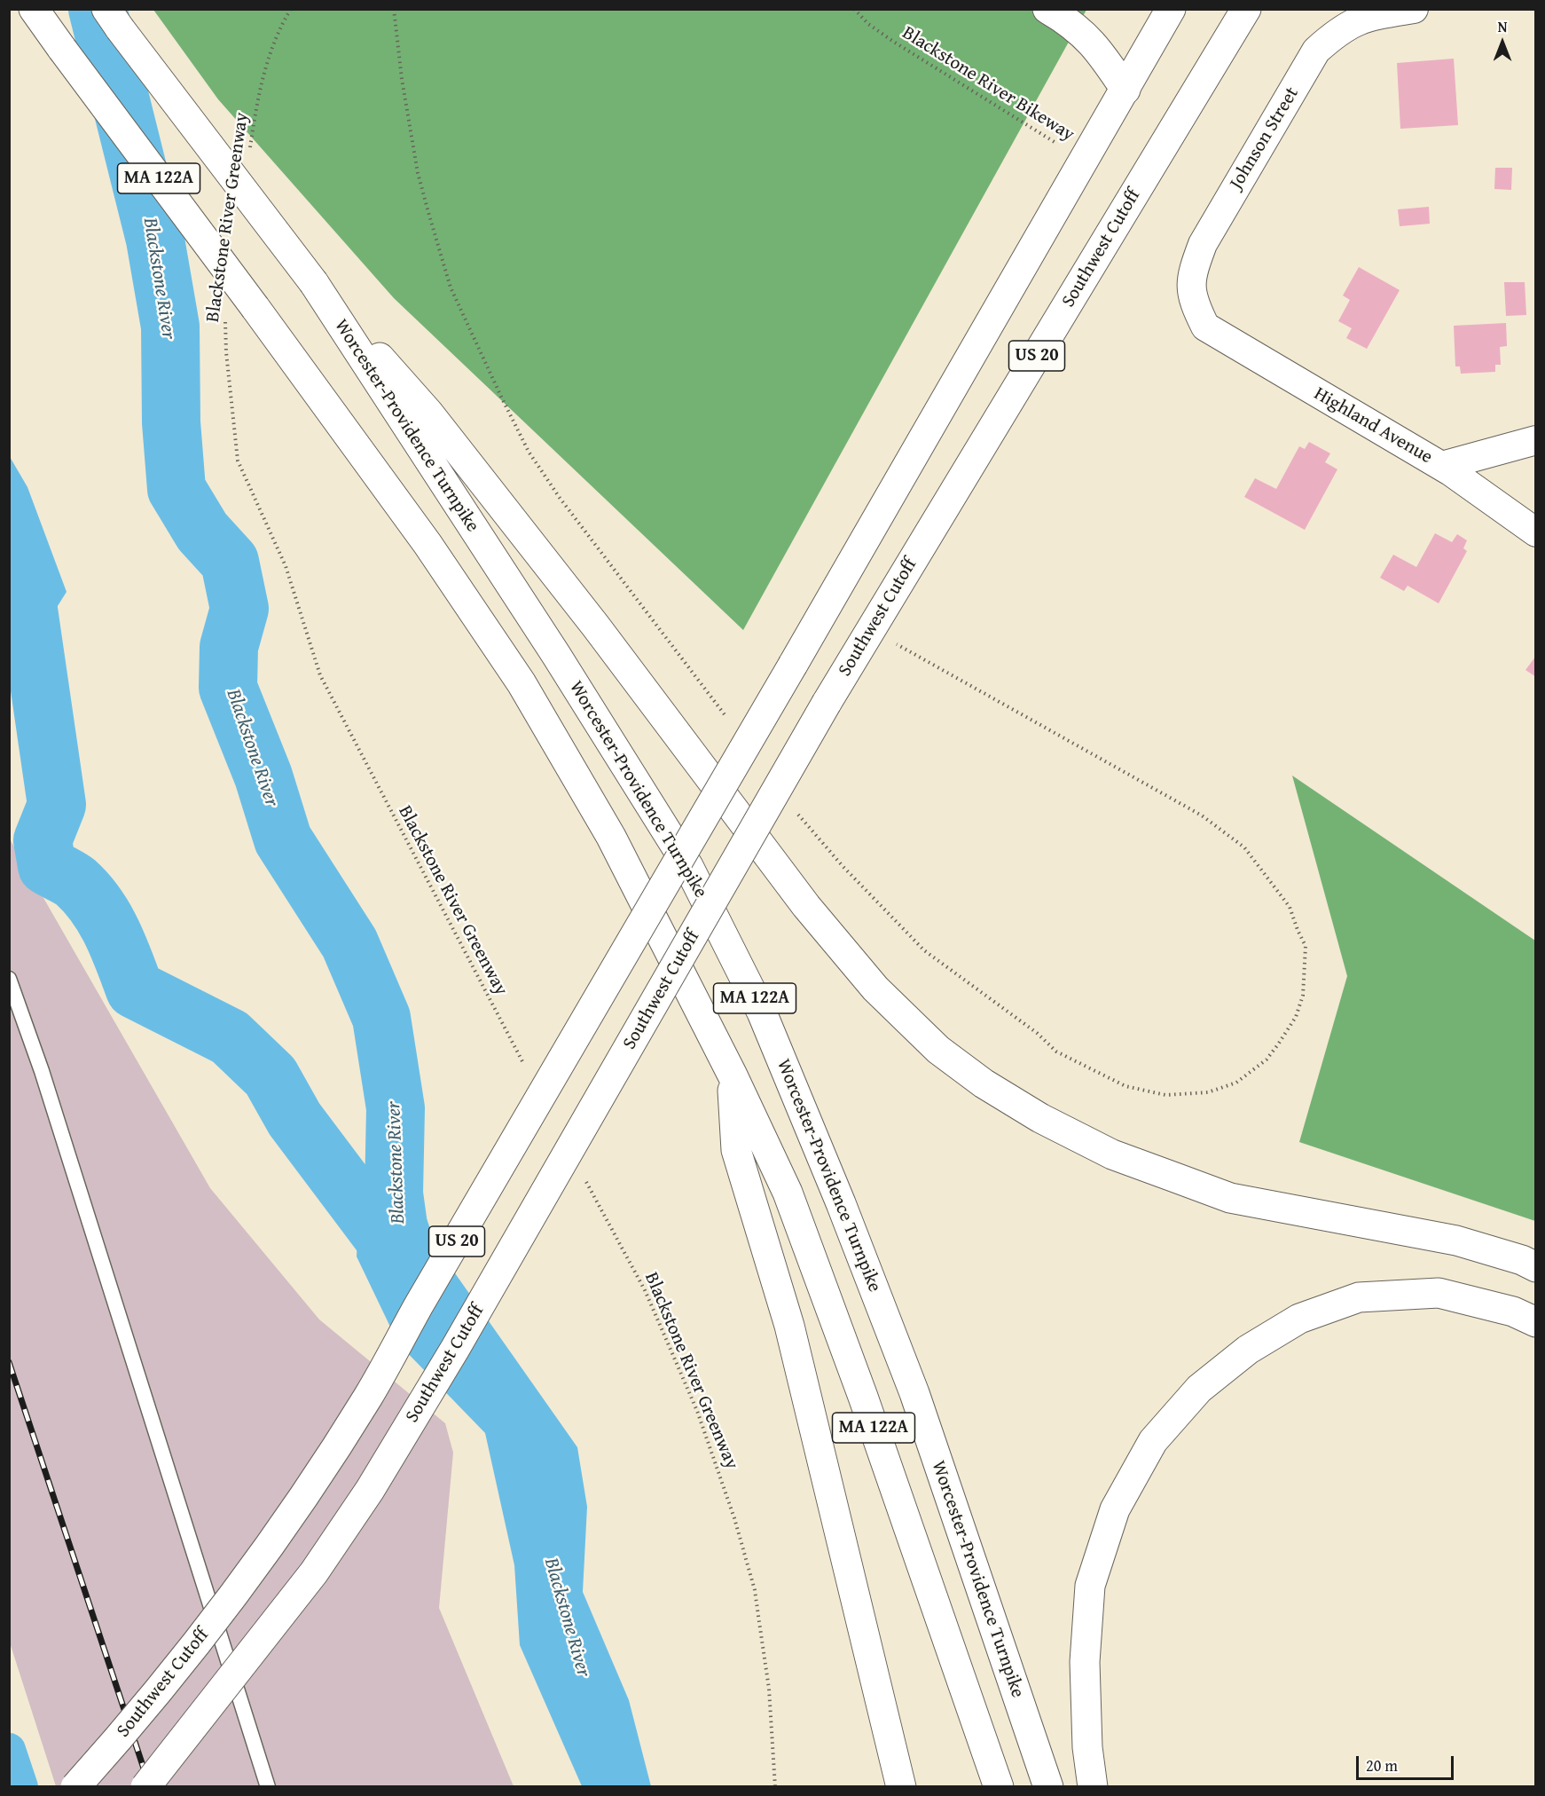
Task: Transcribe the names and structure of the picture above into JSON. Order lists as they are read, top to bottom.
{
  "streets": {
    "main road": [
      "MA 122A",
      "Southwest Cutoff",
      "US 20",
      "Worcester-Providence Turnpike"
    ],
    "street": ["Johnson Street", "Highland Avenue"],
    "path": ["Blackstone River Bikeway", "Blackstone River Greenway"]
  },
  "crossings": [
    ["Blackstone River Bikeway", "Southwest Cutoff"],
    ["Johnson Street", "Highland Avenue"]
  ],
  "water": ["Blackstone River"],
  "scale_bar": "20 m",
  "north": "top"
}
